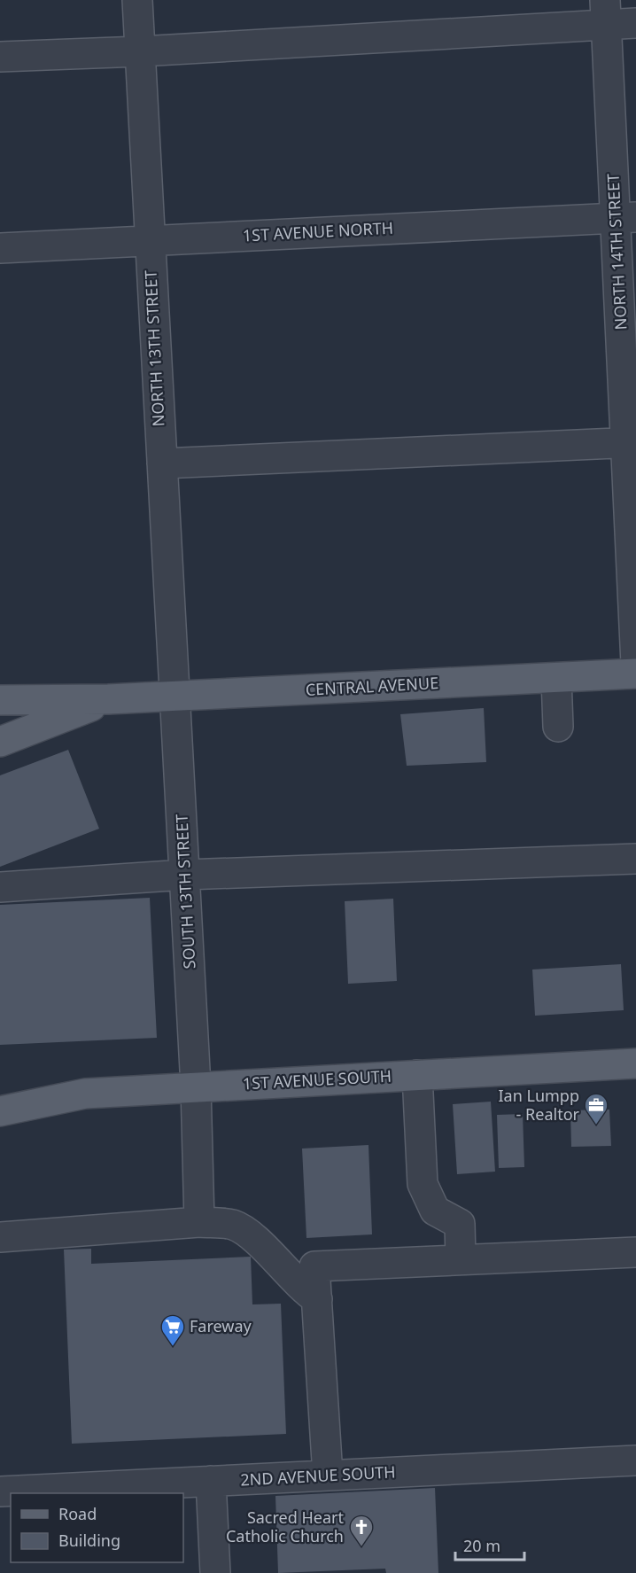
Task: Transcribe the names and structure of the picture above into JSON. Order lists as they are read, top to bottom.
{
  "streets": {
    "main road": ["CENTRAL AVENUE", "1ST AVENUE SOUTH"],
    "street": [
      "1ST AVENUE NORTH",
      "NORTH 14TH STREET",
      "NORTH 13TH STREET",
      "SOUTH 13TH STREET",
      "2ND AVENUE SOUTH"
    ]
  },
  "crossings": [
    ["1ST AVENUE NORTH", "NORTH 14TH STREET"],
    ["1ST AVENUE NORTH", "NORTH 13TH STREET"],
    ["NORTH 13TH STREET", "CENTRAL AVENUE"],
    ["NORTH 13TH STREET", "SOUTH 13TH STREET"],
    ["CENTRAL AVENUE", "SOUTH 13TH STREET"],
    ["SOUTH 13TH STREET", "1ST AVENUE SOUTH"]
  ],
  "places": {
    "office": ["Ian Lumpp - Realtor"],
    "supermarket": ["Fareway"],
    "church": ["Sacred Heart Catholic Church"]
  },
  "legend": ["Road", "Building"],
  "scale_bar": "20 m"
}
